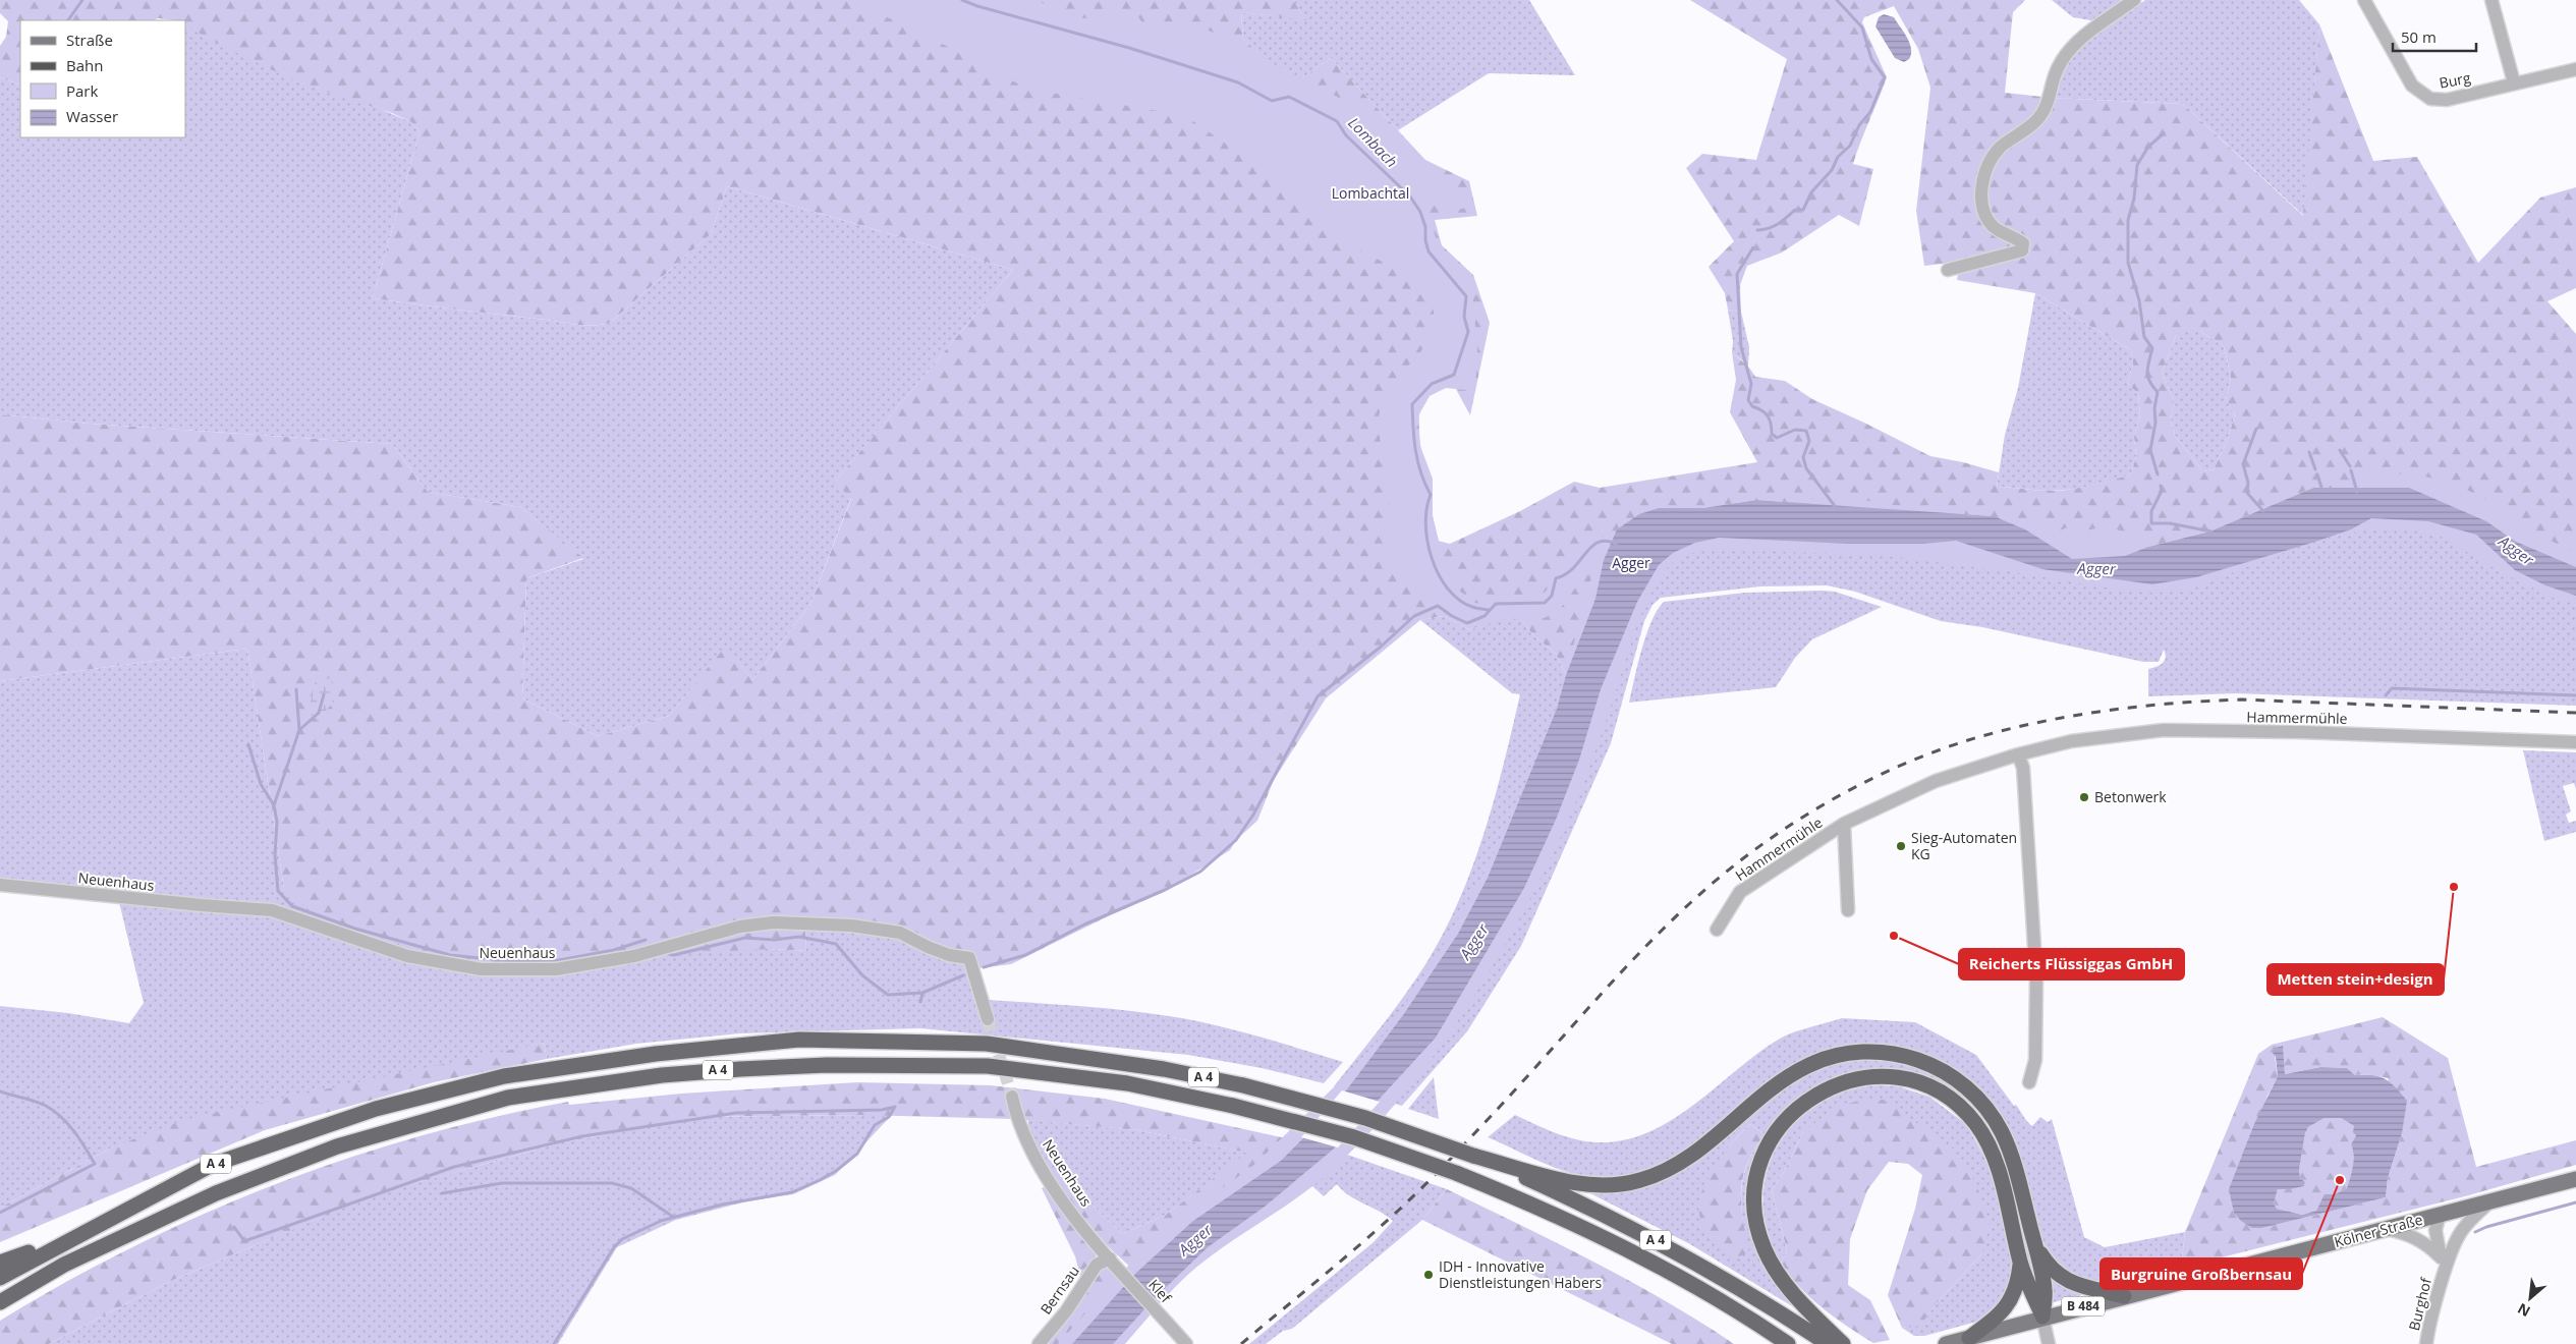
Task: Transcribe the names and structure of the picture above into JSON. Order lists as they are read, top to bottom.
{
  "streets": {
    "highway": ["A 4"],
    "main road": ["Kölner Straße", "B 484"],
    "street": [
      "Burg",
      "Hammermühle",
      "Neuenhaus",
      "Bernsau",
      "Klef",
      "Burghof"
    ]
  },
  "crossings": [
    ["Neuenhaus", "Bernsau"],
    ["Neuenhaus", "Klef"],
    ["Kölner Straße", "Burghof"],
    ["Bernsau", "Klef"]
  ],
  "water": ["Lombach", "Agger"],
  "parks": ["Lombachtal", "Agger"],
  "places": [
    "Betonwerk",
    "Sieg-Automaten KG",
    "Metten stein+design",
    "Reicherts Flüssiggas GmbH",
    "Burgruine Großbernsau",
    "IDH - Innovative Dienstleistungen Habers"
  ],
  "legend": [
    "Straße",
    "Bahn",
    "Park",
    "Wasser"
  ],
  "scale_bar": "50 m",
  "north": "bottom left"
}
